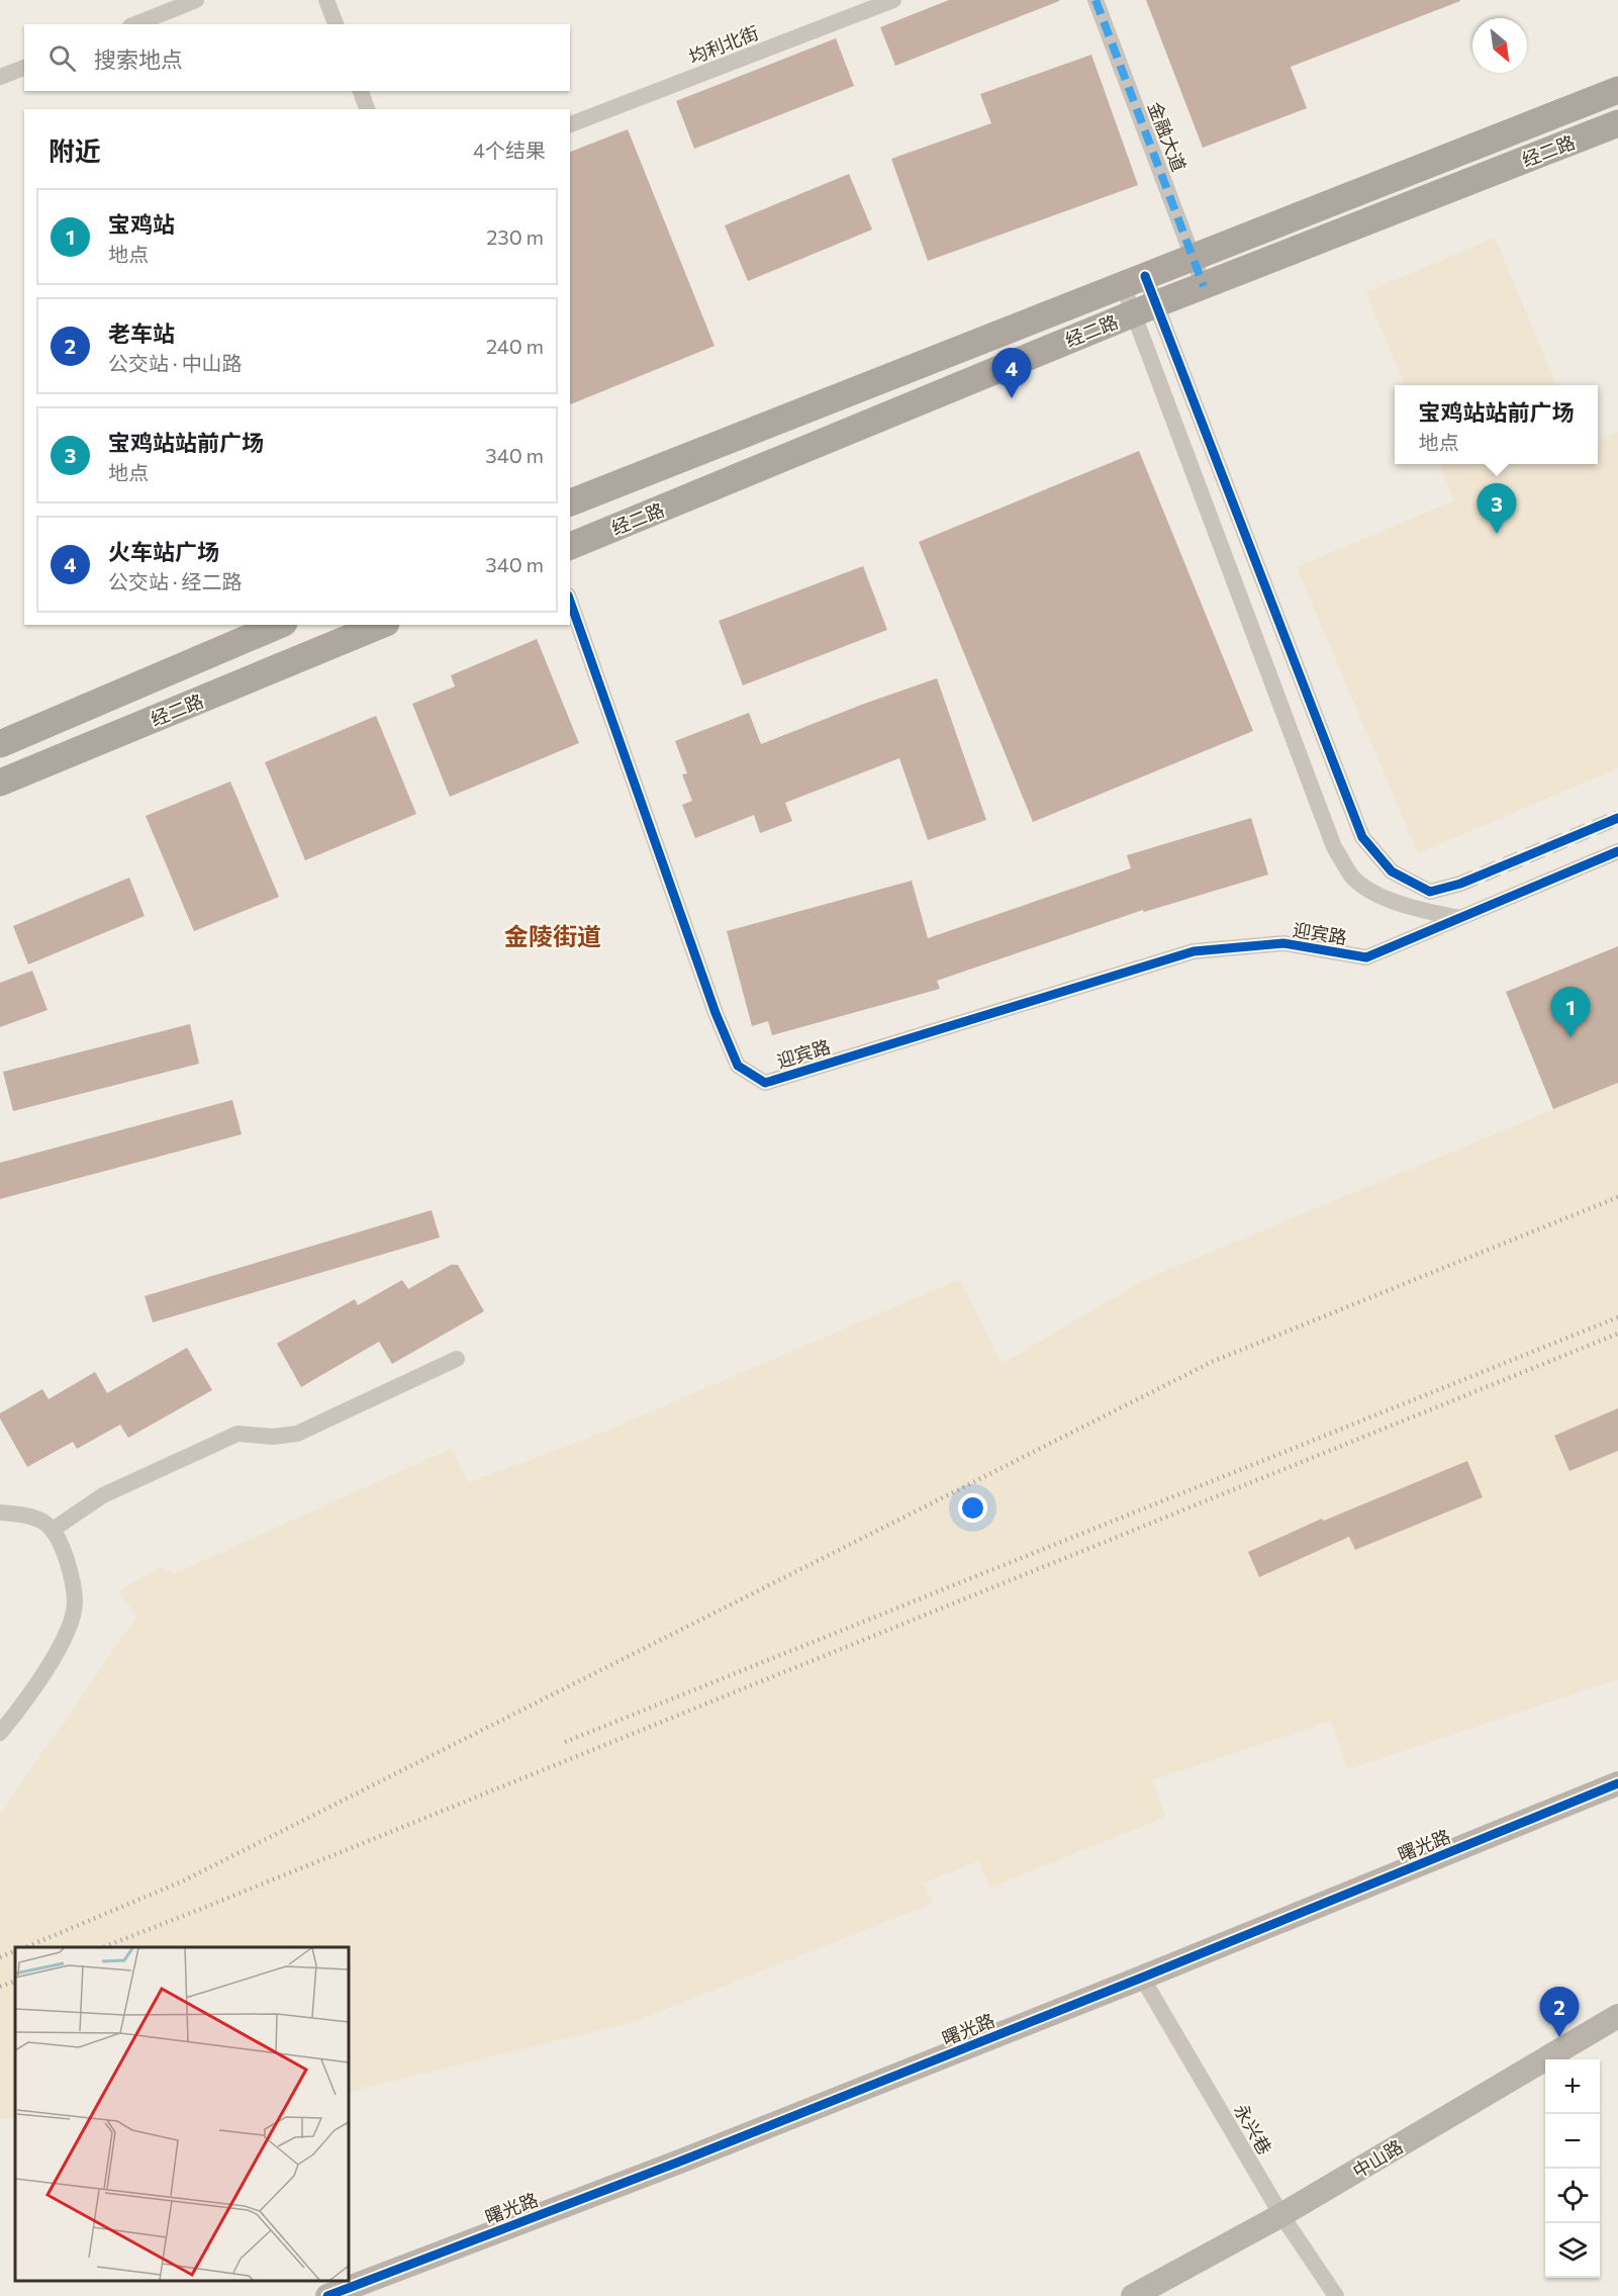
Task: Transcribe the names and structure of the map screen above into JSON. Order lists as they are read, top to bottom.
{
  "streets": {
    "main road": ["经二路"],
    "street": [
      "均利北街",
      "金融大道",
      "迎宾路",
      "曙光路",
      "永兴巷",
      "中山路"
    ]
  },
  "crossings": [
    ["金融大道", "经二路"],
    ["曙光路", "永兴巷"],
    ["永兴巷", "中山路"]
  ],
  "districts": ["金陵街道"],
  "north": "bottom right",
  "page": {
    "search": "搜索地点",
    "heading": ["附近", "4个结果"],
    "list": [
      {
        "mark": "1",
        "name": "宝鸡站",
        "note": "地点",
        "value": "230 m"
      },
      {
        "mark": "2",
        "name": "老车站",
        "note": "公交站 · 中山路",
        "value": "240 m"
      },
      {
        "mark": "3",
        "name": "宝鸡站站前广场",
        "note": "地点",
        "value": "340 m"
      },
      {
        "mark": "4",
        "name": "火车站广场",
        "note": "公交站 · 经二路",
        "value": "340 m"
      }
    ],
    "pins": [
      "4",
      "3",
      "1",
      "2"
    ],
    "popup": ["宝鸡站站前广场", "地点"],
    "map_buttons": ["+", "−"]
  }
}
